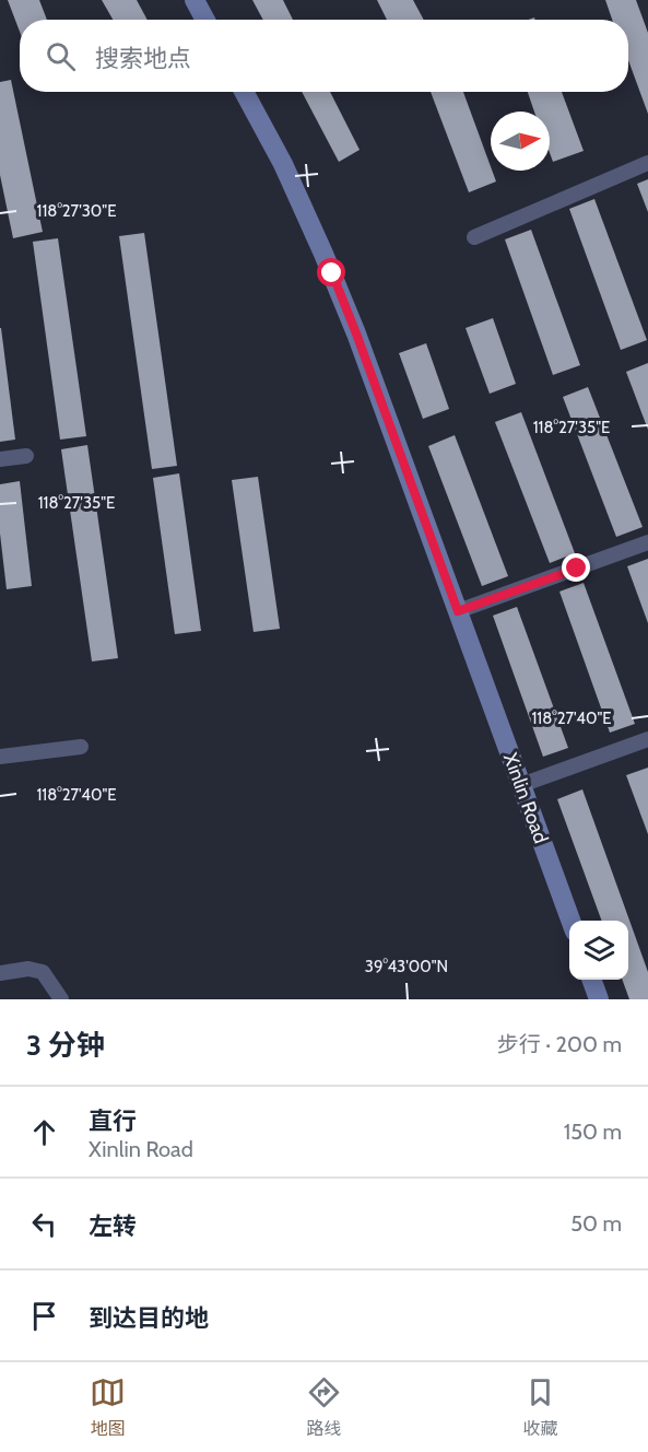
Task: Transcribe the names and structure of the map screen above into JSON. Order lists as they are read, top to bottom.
{
  "streets": {
    "street": ["Xinlin Road"]
  },
  "north": "right",
  "page": {
    "search": "搜索地点",
    "heading": ["3 分钟", "步行 · 200 m"],
    "list": [
      ["直行", "Xinlin Road", "150 m"],
      ["左转", "50 m"],
      "到达目的地"
    ],
    "nav": ["地图", "路线", "收藏"]
  },
  "coordinates": [
    "118°27'30\"E",
    "118°27'35\"E",
    "118°27'40\"E",
    "39°43'00\"N"
  ]
}
